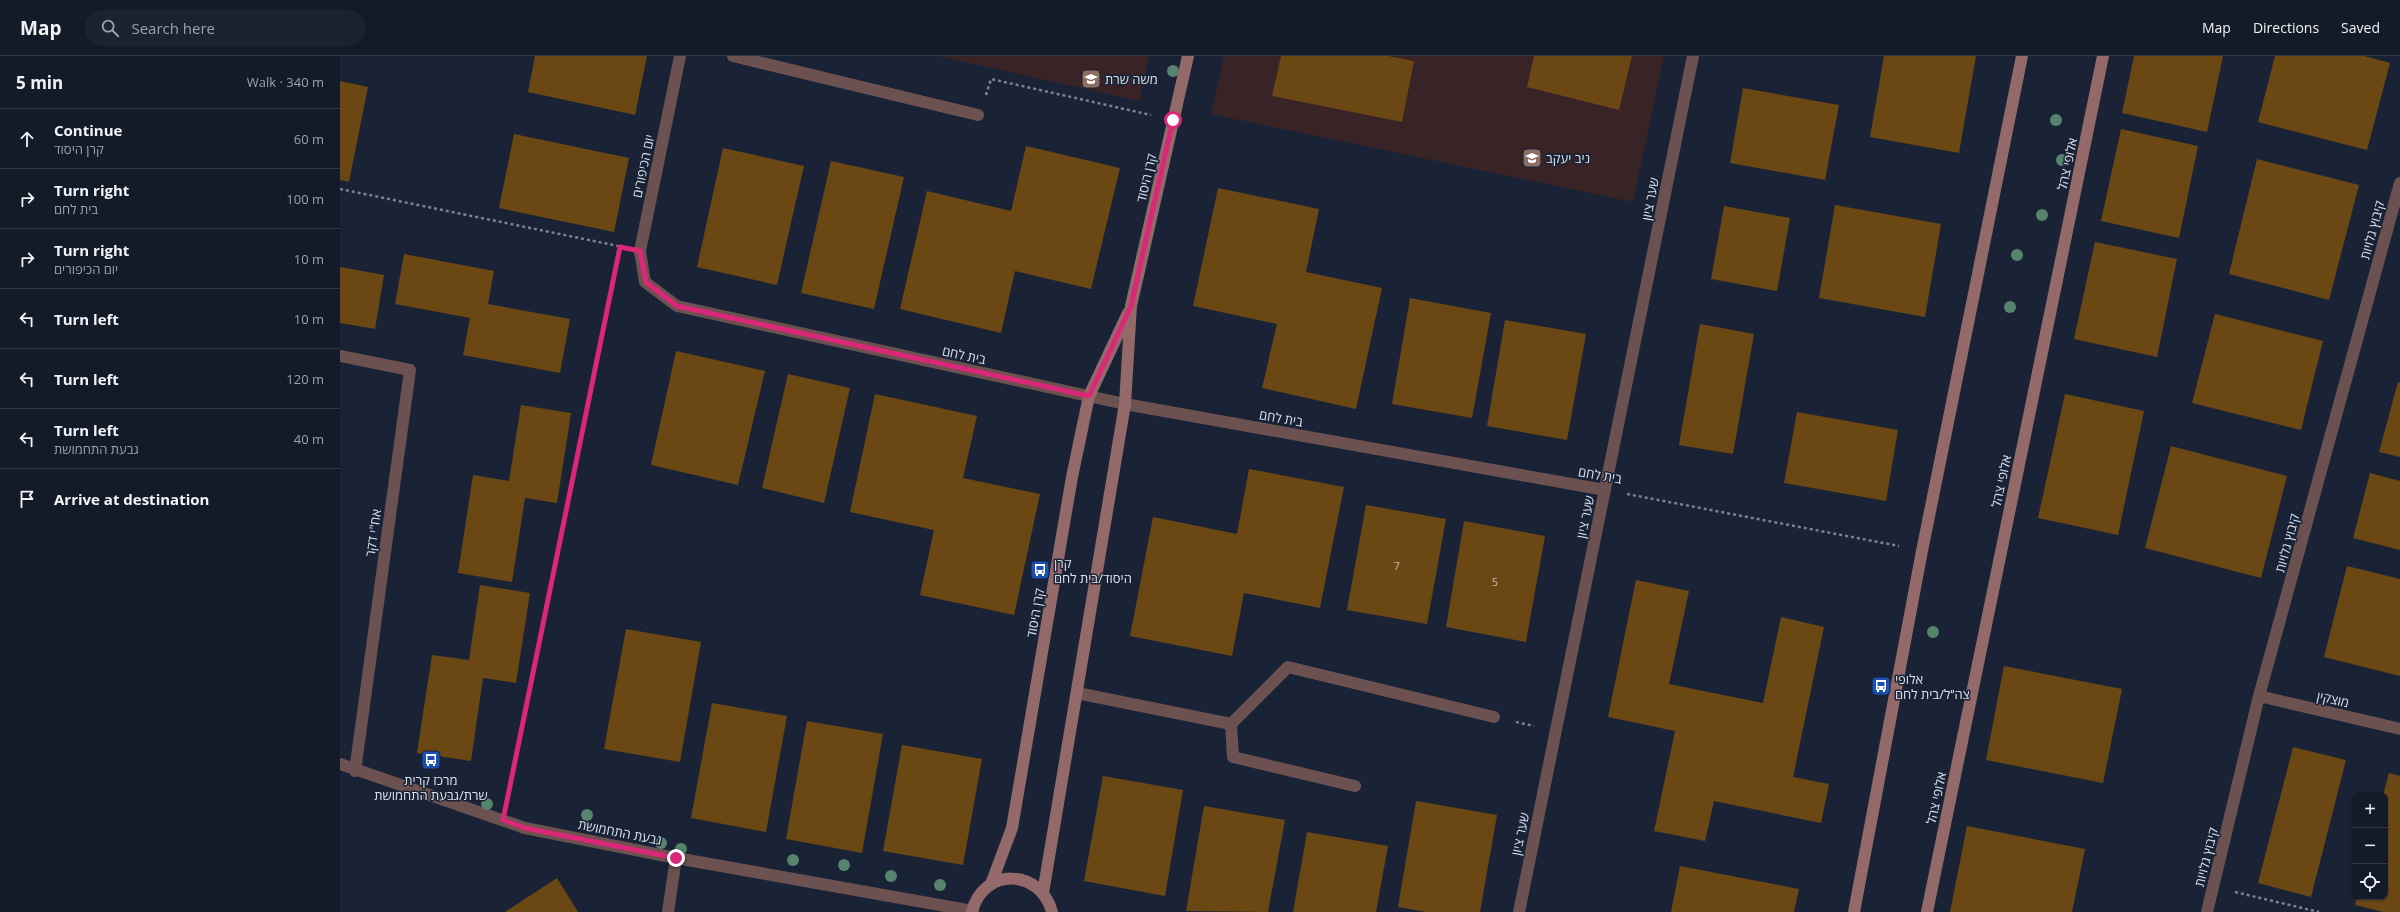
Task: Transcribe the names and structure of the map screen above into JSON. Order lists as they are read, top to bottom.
{
  "streets": {
    "main road": ["אלופי צהל", "קרן היסוד"],
    "street": [
      "יום הכיפורים",
      "שער ציון",
      "קיבוץ גלויות",
      "בית לחם",
      "אח\"י דקר",
      "מוצקין",
      "גבעת התחמושת"
    ]
  },
  "crossings": [
    ["יום הכיפורים", "בית לחם"],
    ["קרן היסוד", "בית לחם"],
    ["שער ציון", "בית לחם"],
    ["קיבוץ גלויות", "מוצקין"],
    ["אח\"י דקר", "גבעת התחמושת"]
  ],
  "places": {
    "school or university": ["משה שרת", "ניב יעקב"],
    "bus stop": ["קרן היסוד/בית לחם", "אלופי צה״ל/בית לחם", "מרכז קרית שרת/גבעת התחמושת"]
  },
  "house_numbers": ["7", "5"],
  "page": {
    "header": "Map",
    "search": "Search here",
    "nav": ["Map", "Directions", "Saved"],
    "heading": ["5 min", "Walk · 340 m"],
    "list": [
      ["Continue", "קרן היסוד", "60 m"],
      ["Turn right", "בית לחם", "100 m"],
      ["Turn right", "יום הכיפורים", "10 m"],
      ["Turn left", "10 m"],
      ["Turn left", "120 m"],
      ["Turn left", "גבעת התחמושת", "40 m"],
      "Arrive at destination"
    ],
    "map_buttons": ["+", "−"]
  }
}
